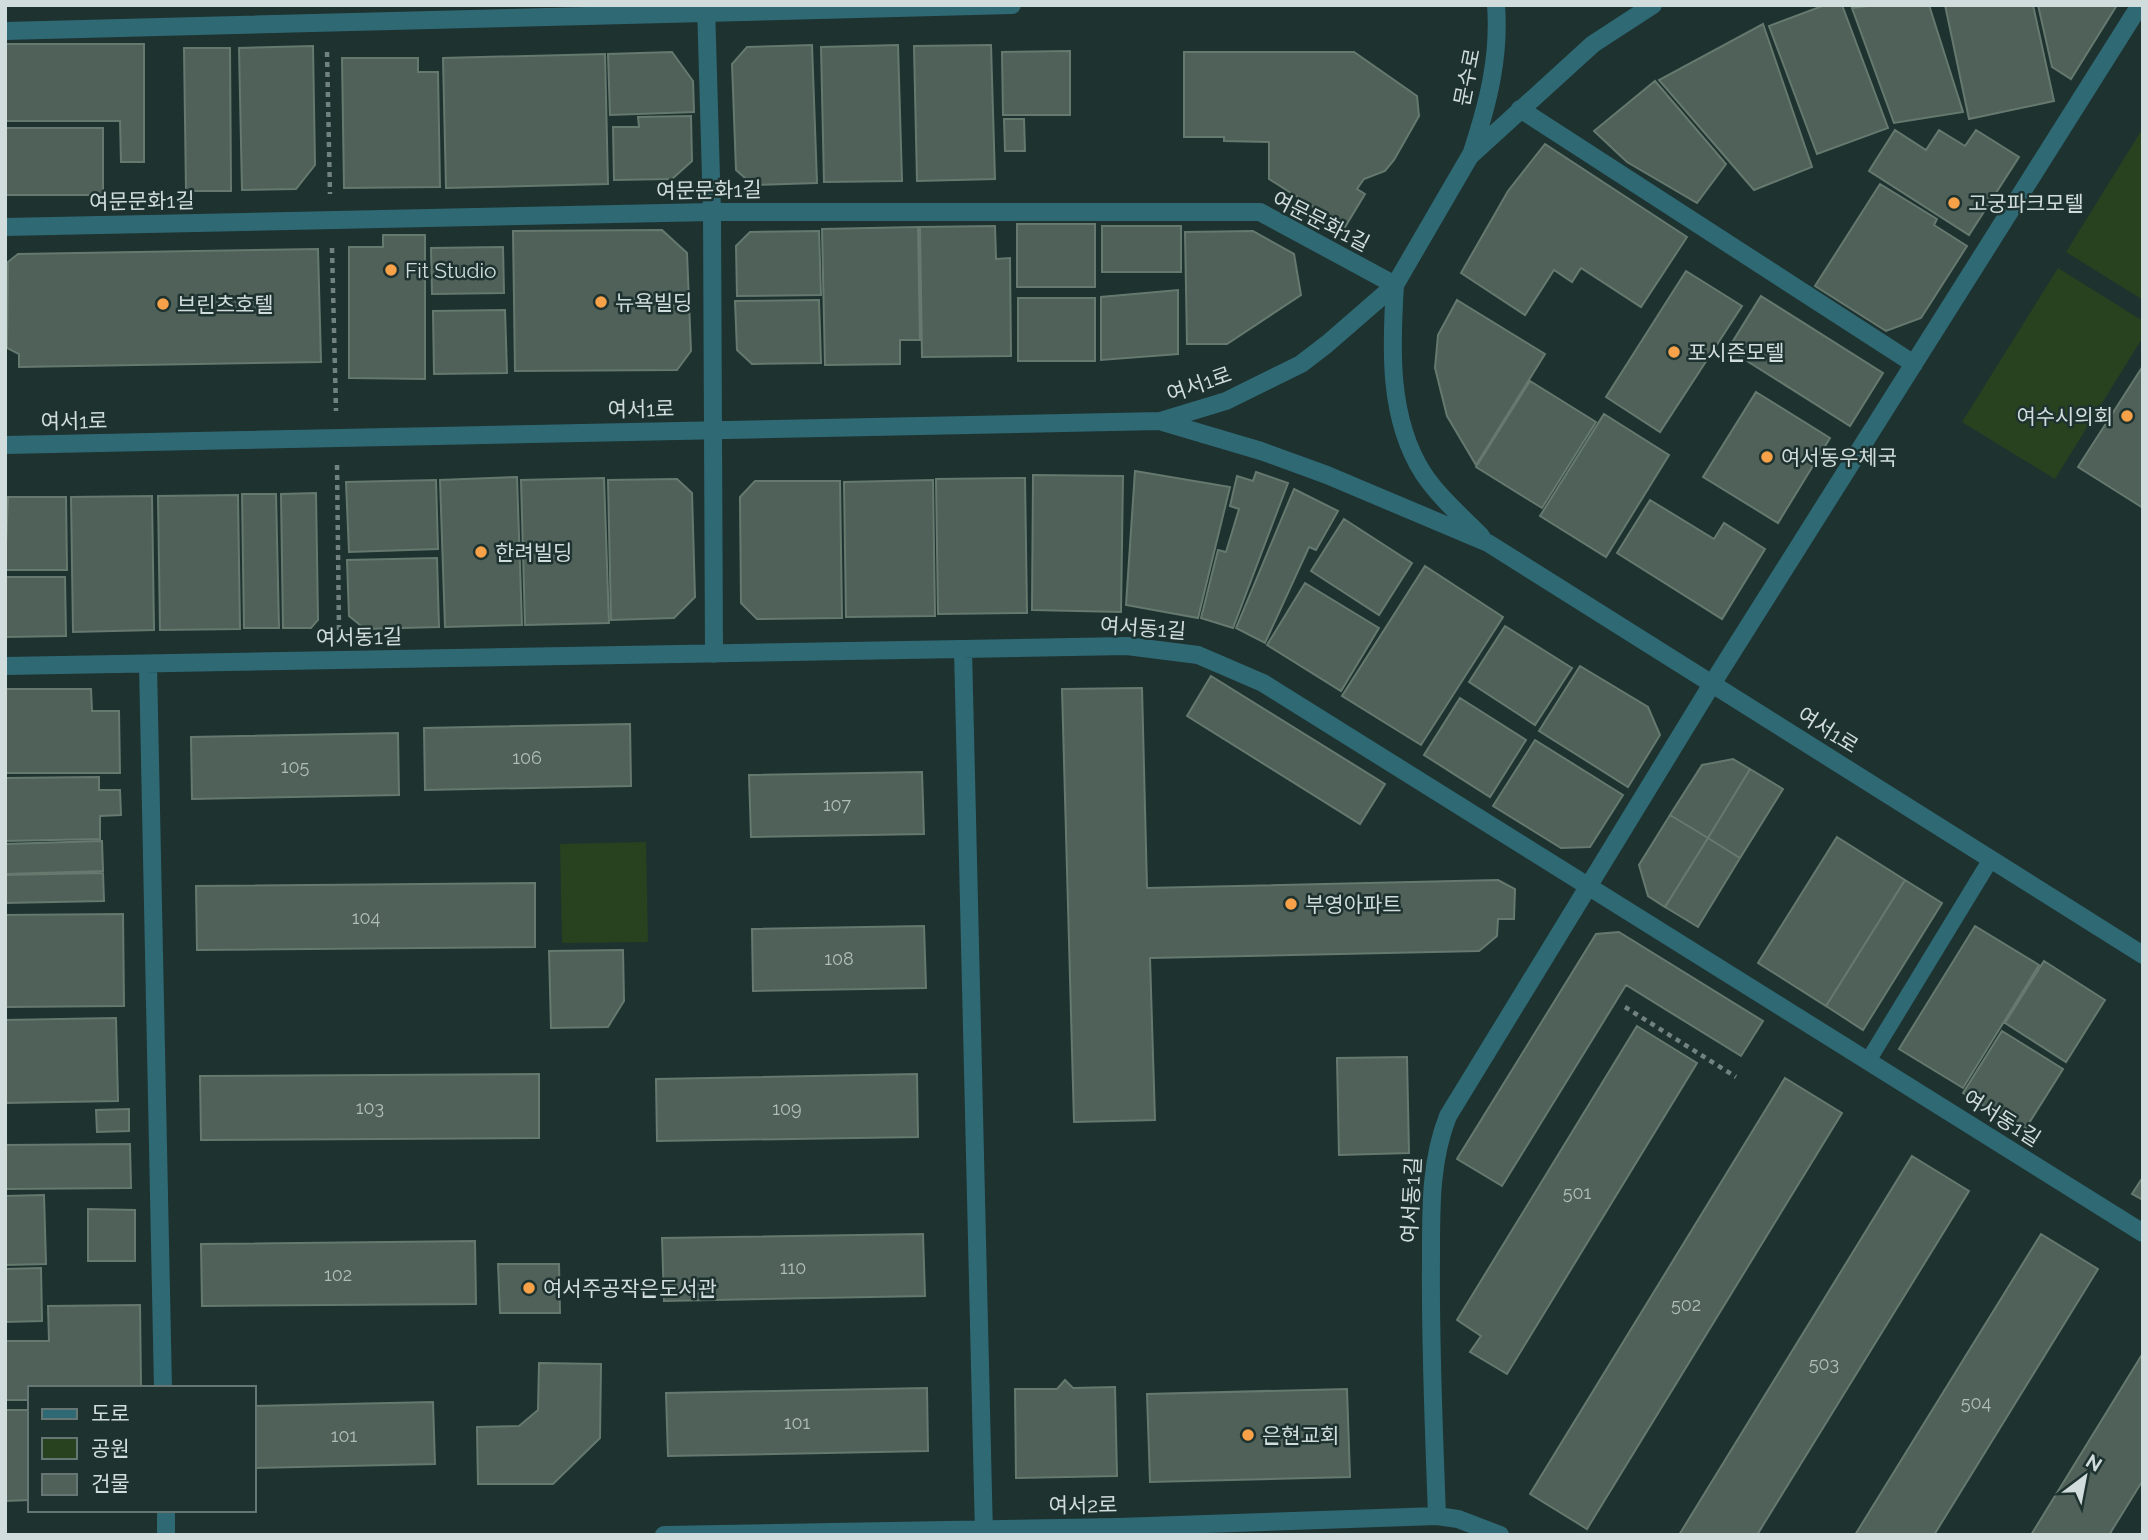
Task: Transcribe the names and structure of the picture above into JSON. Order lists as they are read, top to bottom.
{
  "streets": {
    "street": [
      "문수로",
      "여문문화1길",
      "여서1로",
      "여서동1길",
      "여서2로"
    ]
  },
  "crossings": [
    ["여문문화1길", "여서1로"],
    ["여서1로", "여서동1길"],
    ["여서동1길", "여서2로"]
  ],
  "places": [
    "고궁파크모텔",
    "Fit Studio",
    "뉴욕빌딩",
    "브린츠호텔",
    "포시즌모텔",
    "여수시의회",
    "여서동우체국",
    "한려빌딩",
    "부영아파트",
    "여서주공작은도서관",
    "은현교회"
  ],
  "house_numbers": [
    "106",
    "105",
    "107",
    "104",
    "108",
    "103",
    "109",
    "501",
    "110",
    "102",
    "502",
    "503",
    "504",
    "101",
    "101"
  ],
  "legend": ["도로", "공원", "건물"],
  "north": "top right"
}
